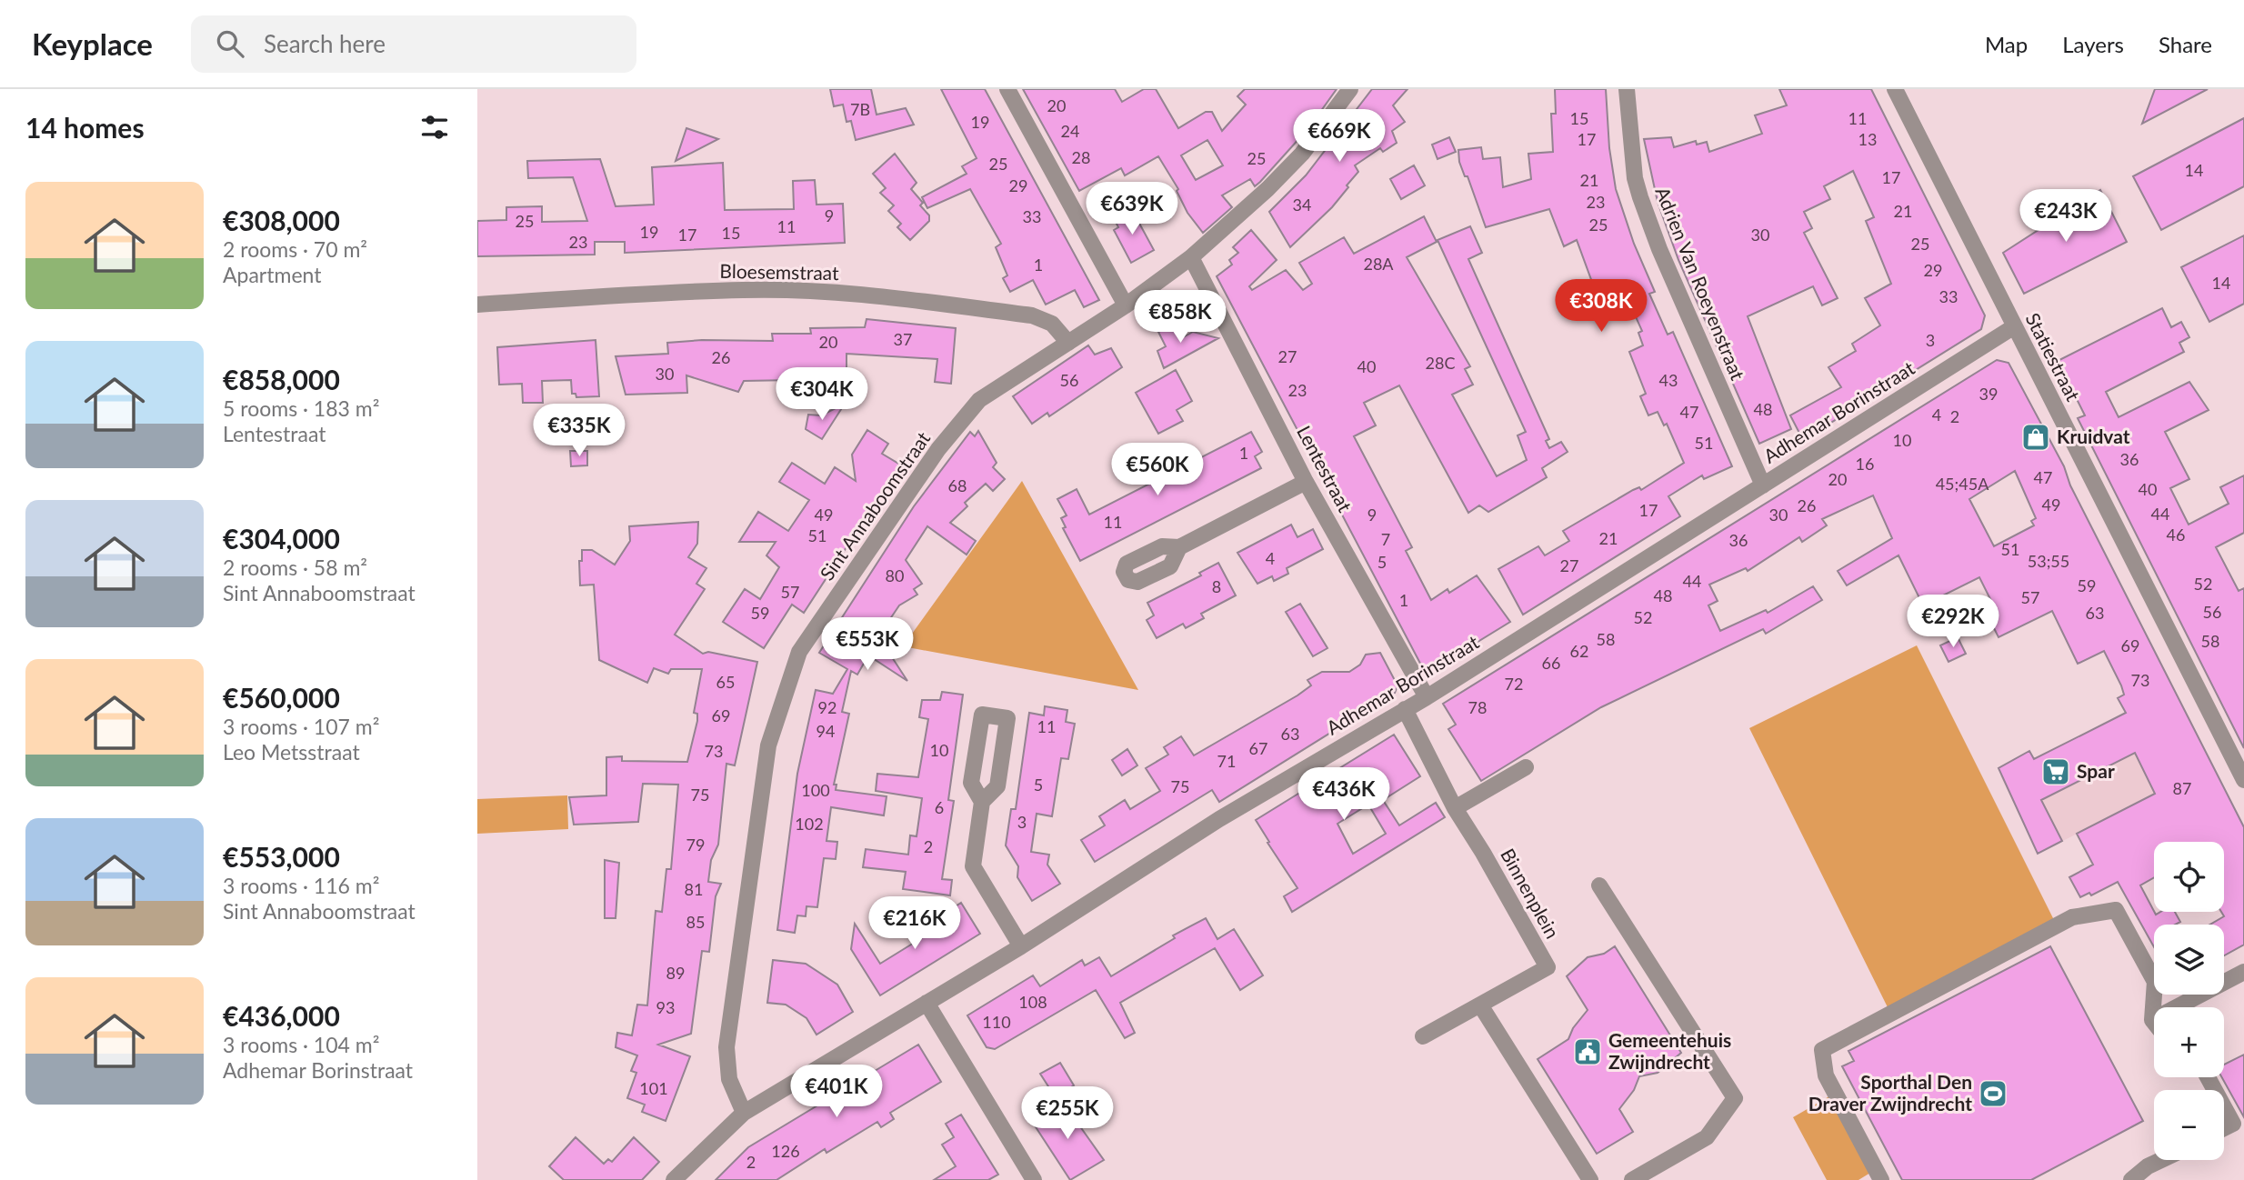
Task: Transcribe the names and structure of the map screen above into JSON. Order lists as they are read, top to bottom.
{
  "streets": {
    "street": [
      "Bloesemstraat",
      "Adrien Van Roeyenstraat",
      "Statiestraat",
      "Adhemar Borinstraat",
      "Lentestraat",
      "Sint Annaboomstraat",
      "Binnenplein"
    ]
  },
  "crossings": [
    ["Bloesemstraat", "Sint Annaboomstraat"],
    ["Adrien Van Roeyenstraat", "Adhemar Borinstraat"],
    ["Statiestraat", "Adhemar Borinstraat"],
    ["Adhemar Borinstraat", "Lentestraat"],
    ["Adhemar Borinstraat", "Sint Annaboomstraat"],
    ["Adhemar Borinstraat", "Binnenplein"],
    ["Lentestraat", "Sint Annaboomstraat"]
  ],
  "places": {
    "shop": ["Kruidvat"],
    "supermarket": ["Spar"],
    "public building": ["Gemeentehuis Zwijndrecht"],
    "sports": ["Sporthal Den Draver Zwijndrecht"]
  },
  "house_numbers": [
    "20",
    "7B",
    "15",
    "11",
    "19",
    "24",
    "17",
    "13",
    "28",
    "25",
    "25",
    "14",
    "17",
    "21",
    "29",
    "23",
    "34",
    "21",
    "9",
    "33",
    "25",
    "25",
    "11",
    "19",
    "15",
    "17",
    "30",
    "23",
    "25",
    "28A",
    "1",
    "29",
    "14",
    "33",
    "37",
    "3",
    "20",
    "27",
    "26",
    "28C",
    "40",
    "30",
    "56",
    "43",
    "23",
    "39",
    "48",
    "47",
    "4",
    "2",
    "10",
    "51",
    "1",
    "36",
    "16",
    "47",
    "20",
    "45;45A",
    "68",
    "40",
    "49",
    "26",
    "17",
    "44",
    "49",
    "9",
    "30",
    "11",
    "46",
    "51",
    "21",
    "7",
    "36",
    "51",
    "4",
    "53;55",
    "5",
    "27",
    "80",
    "44",
    "52",
    "59",
    "8",
    "57",
    "48",
    "57",
    "1",
    "56",
    "59",
    "63",
    "52",
    "58",
    "58",
    "69",
    "62",
    "66",
    "73",
    "65",
    "72",
    "92",
    "78",
    "69",
    "11",
    "94",
    "63",
    "67",
    "10",
    "73",
    "71",
    "5",
    "75",
    "87",
    "100",
    "75",
    "6",
    "3",
    "102",
    "79",
    "2",
    "81",
    "85",
    "89",
    "108",
    "93",
    "110",
    "101",
    "126",
    "2"
  ],
  "page": {
    "header": "Keyplace",
    "search": "Search here",
    "nav": ["Map", "Layers", "Share"],
    "heading": "14 homes",
    "price": [
      "€669K",
      "€639K",
      "€243K",
      "€308K",
      "€858K",
      "€304K",
      "€335K",
      "€560K",
      "€292K",
      "€553K",
      "€436K",
      "€216K",
      "€401K",
      "€255K"
    ],
    "list": [
      {
        "name": "€308,000",
        "note": "2 rooms · 70 m² · Apartment"
      },
      {
        "name": "€858,000",
        "note": "5 rooms · 183 m² · Lentestraat"
      },
      {
        "name": "€304,000",
        "note": "2 rooms · 58 m² · Sint Annaboomstraat"
      },
      {
        "name": "€560,000",
        "note": "3 rooms · 107 m² · Leo Metsstraat"
      },
      {
        "name": "€553,000",
        "note": "3 rooms · 116 m² · Sint Annaboomstraat"
      },
      {
        "name": "€436,000",
        "note": "3 rooms · 104 m² · Adhemar Borinstraat"
      }
    ],
    "map_buttons": ["+", "−"]
  }
}
